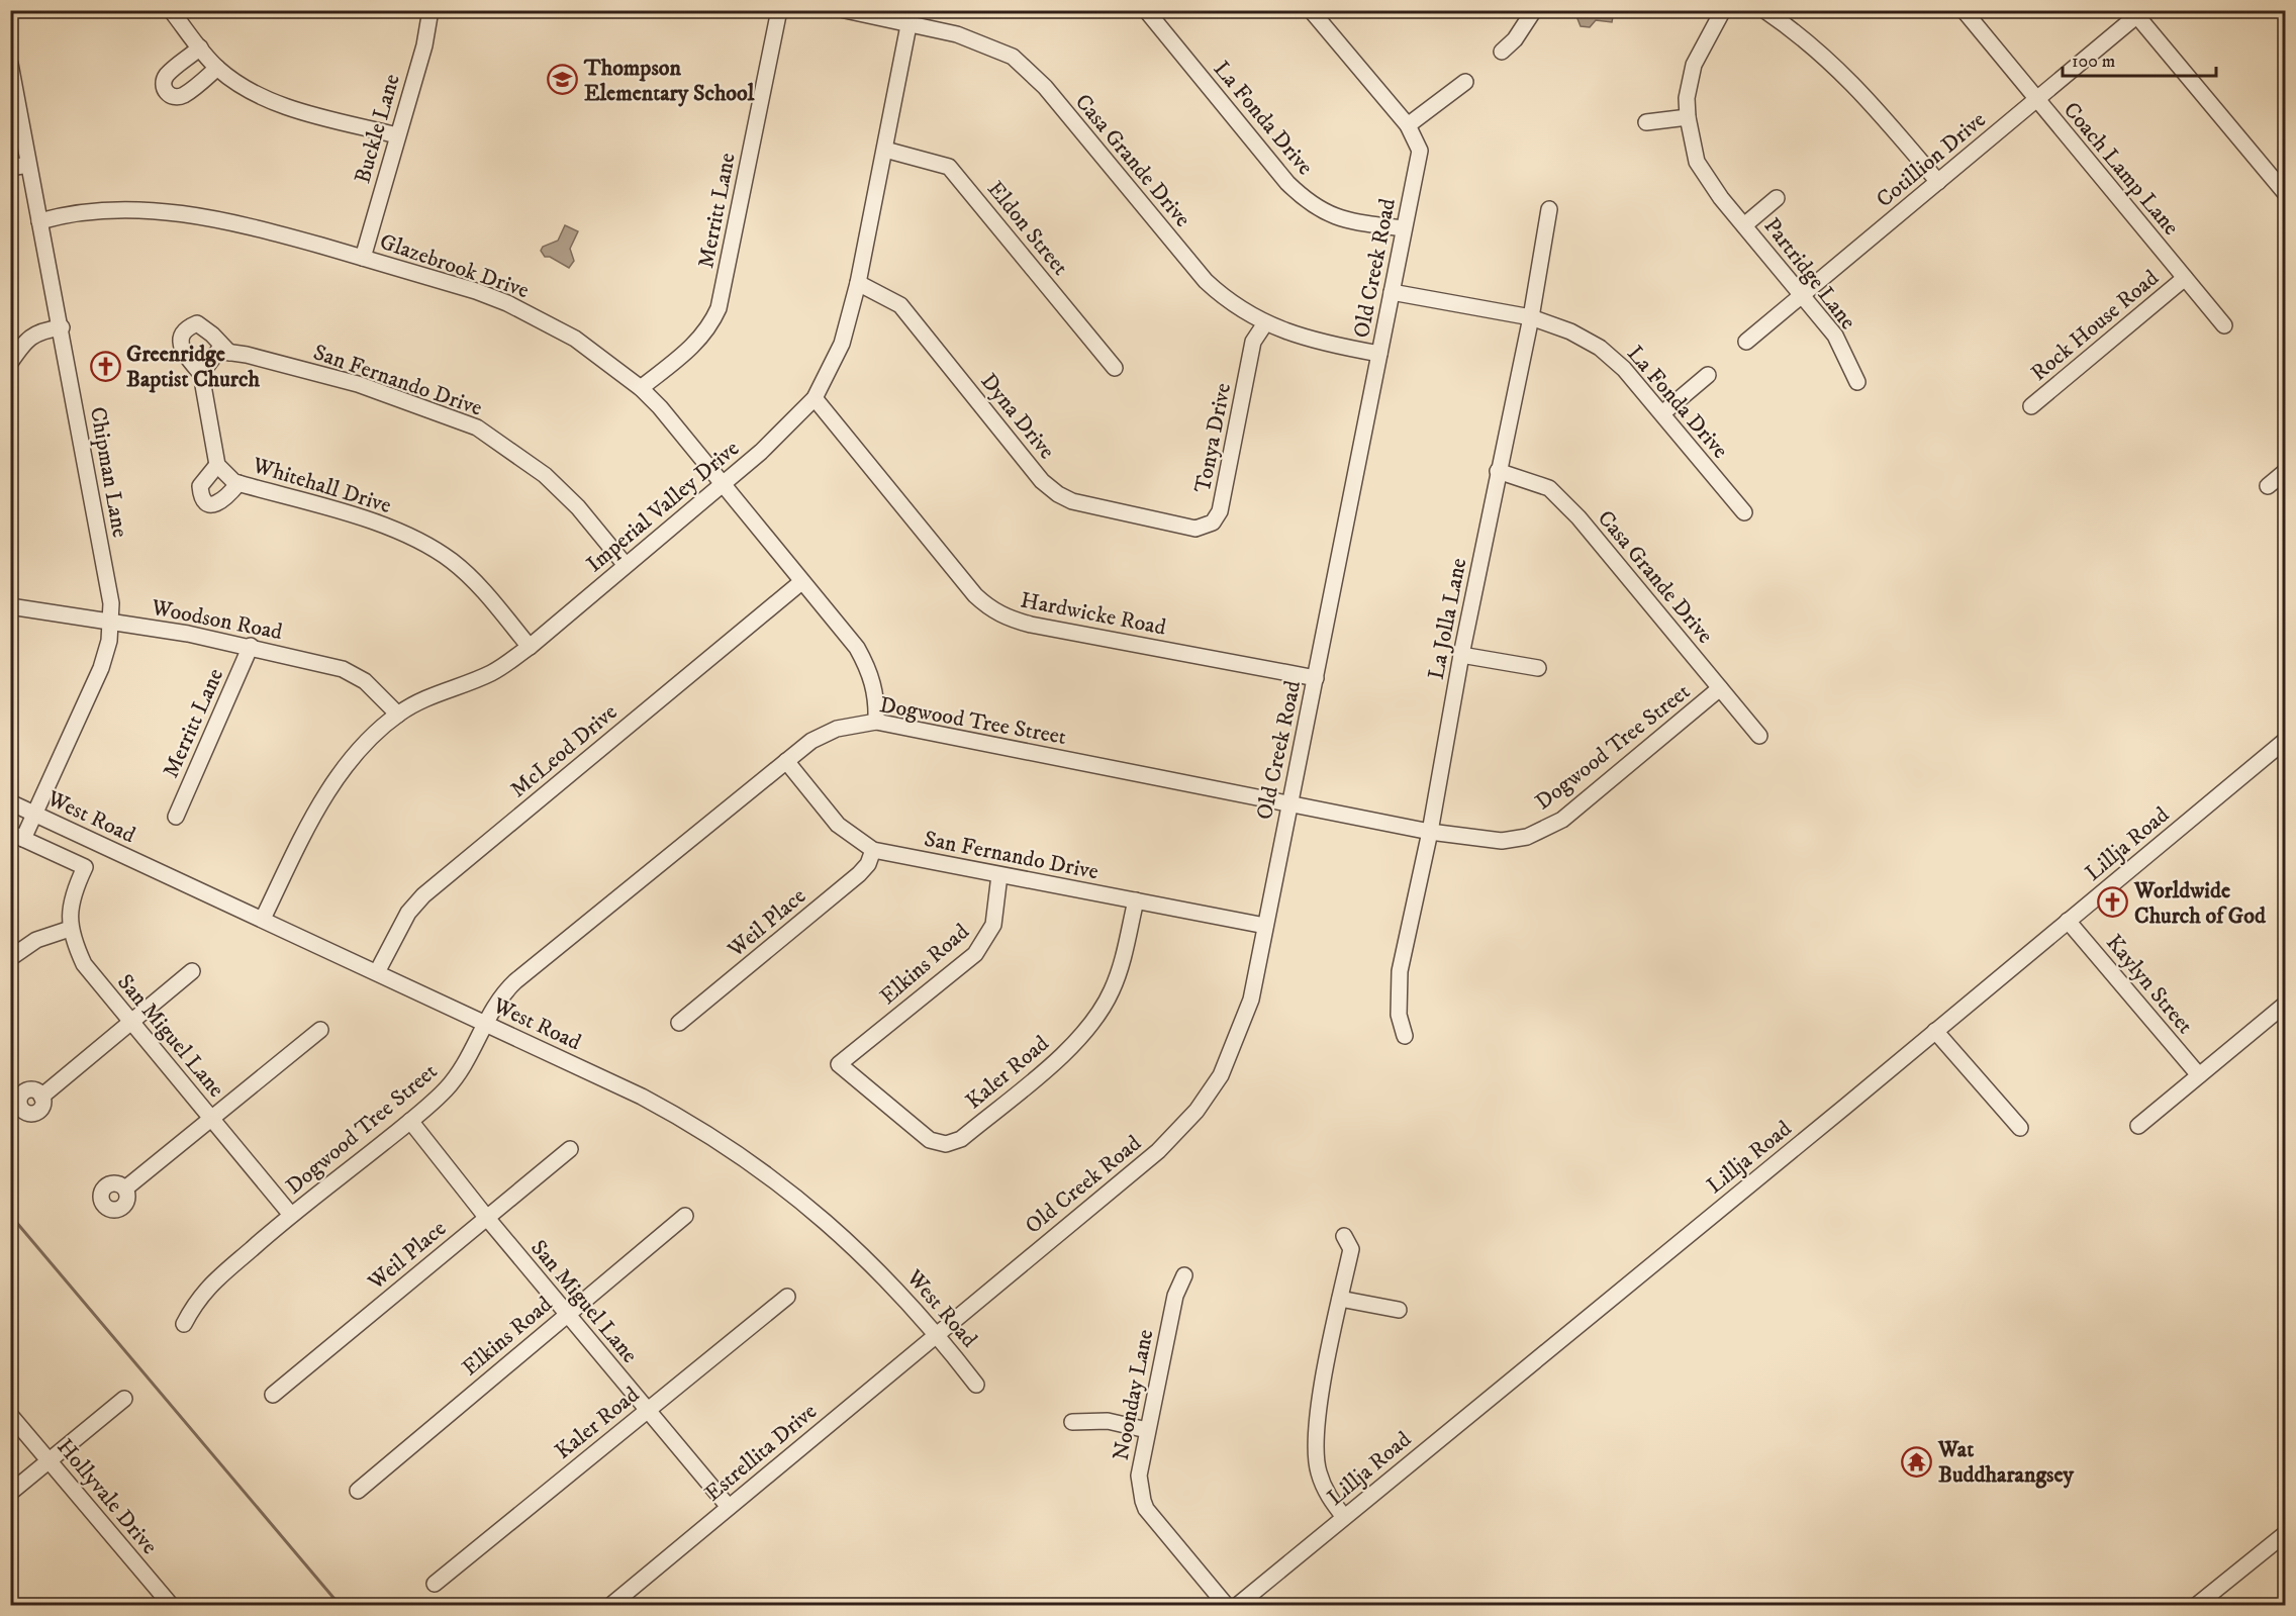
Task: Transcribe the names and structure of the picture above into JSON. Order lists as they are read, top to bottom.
{
  "streets": {
    "street": [
      "La Fonda Drive",
      "Buckle Lane",
      "Cotillion Drive",
      "Casa Grande Drive",
      "Coach Lamp Lane",
      "Merritt Lane",
      "Eldon Street",
      "Glazebrook Drive",
      "Old Creek Road",
      "Partridge Lane",
      "Rock House Road",
      "San Fernando Drive",
      "Dyna Drive",
      "Tonya Drive",
      "Chipman Lane",
      "Whitehall Drive",
      "Imperial Valley Drive",
      "Hardwicke Road",
      "Woodson Road",
      "La Jolla Lane",
      "Dogwood Tree Street",
      "McLeod Drive",
      "West Road",
      "Lillja Road",
      "Weil Place",
      "Elkins Road",
      "Kaylyn Street",
      "San Miguel Lane",
      "Kaler Road",
      "Noonday Lane",
      "Estrellita Drive",
      "Hollyvale Drive"
    ]
  },
  "crossings": [
    ["La Fonda Drive", "Old Creek Road"],
    ["La Fonda Drive", "La Jolla Lane"],
    ["Buckle Lane", "Glazebrook Drive"],
    ["Cotillion Drive", "Coach Lamp Lane"],
    ["Cotillion Drive", "Partridge Lane"],
    ["Casa Grande Drive", "Old Creek Road"],
    ["Casa Grande Drive", "Tonya Drive"],
    ["Casa Grande Drive", "Imperial Valley Drive"],
    ["Casa Grande Drive", "La Jolla Lane"],
    ["Casa Grande Drive", "Dogwood Tree Street"],
    ["Coach Lamp Lane", "Rock House Road"],
    ["Merritt Lane", "Glazebrook Drive"],
    ["Merritt Lane", "Woodson Road"],
    ["Eldon Street", "Imperial Valley Drive"],
    ["Glazebrook Drive", "Chipman Lane"],
    ["Glazebrook Drive", "Imperial Valley Drive"],
    ["Glazebrook Drive", "Dogwood Tree Street"],
    ["Glazebrook Drive", "McLeod Drive"],
    ["Old Creek Road", "San Fernando Drive"],
    ["Old Creek Road", "Hardwicke Road"],
    ["Old Creek Road", "Dogwood Tree Street"],
    ["Old Creek Road", "West Road"],
    ["Old Creek Road", "Estrellita Drive"],
    ["San Fernando Drive", "Imperial Valley Drive"],
    ["San Fernando Drive", "Dogwood Tree Street"],
    ["San Fernando Drive", "Weil Place"],
    ["San Fernando Drive", "Elkins Road"],
    ["San Fernando Drive", "Kaler Road"],
    ["Dyna Drive", "Tonya Drive"],
    ["Dyna Drive", "Imperial Valley Drive"],
    ["Chipman Lane", "Woodson Road"],
    ["Chipman Lane", "West Road"],
    ["Chipman Lane", "San Miguel Lane"],
    ["Whitehall Drive", "Imperial Valley Drive"],
    ["Imperial Valley Drive", "Hardwicke Road"],
    ["Imperial Valley Drive", "Woodson Road"],
    ["Imperial Valley Drive", "West Road"],
    ["La Jolla Lane", "Dogwood Tree Street"],
    ["Dogwood Tree Street", "West Road"],
    ["Dogwood Tree Street", "San Miguel Lane"],
    ["McLeod Drive", "West Road"],
    ["West Road", "Estrellita Drive"],
    ["Lillja Road", "Kaylyn Street"],
    ["Weil Place", "San Miguel Lane"],
    ["Elkins Road", "San Miguel Lane"],
    ["Elkins Road", "Kaler Road"],
    ["San Miguel Lane", "Kaler Road"],
    ["San Miguel Lane", "Estrellita Drive"]
  ],
  "places": {
    "school or university": ["Thompson Elementary School"],
    "church": ["Greenridge Baptist Church", "Worldwide Church of God"],
    "temple": ["Wat Buddharangsey"]
  },
  "scale_bar": "100 m"
}
